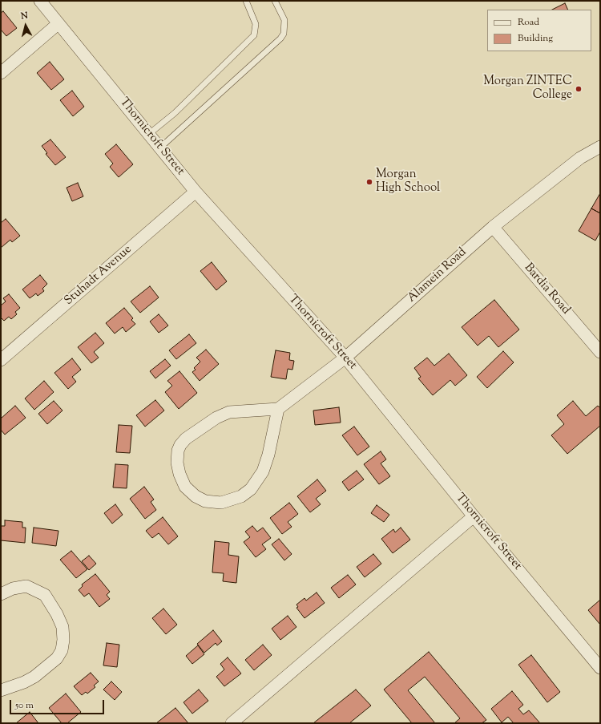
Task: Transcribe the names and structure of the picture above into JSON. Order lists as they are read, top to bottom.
{
  "streets": {
    "street": [
      "Thornicroft Street",
      "Stuhadt Avenue",
      "Alamein Road",
      "Bardia Road"
    ]
  },
  "crossings": [
    ["Thornicroft Street", "Stuhadt Avenue"],
    ["Thornicroft Street", "Alamein Road"],
    ["Alamein Road", "Bardia Road"]
  ],
  "places": ["Morgan ZINTEC College", "Morgan High School"],
  "legend": ["Road", "Building"],
  "scale_bar": "50 m",
  "north": "top"
}
